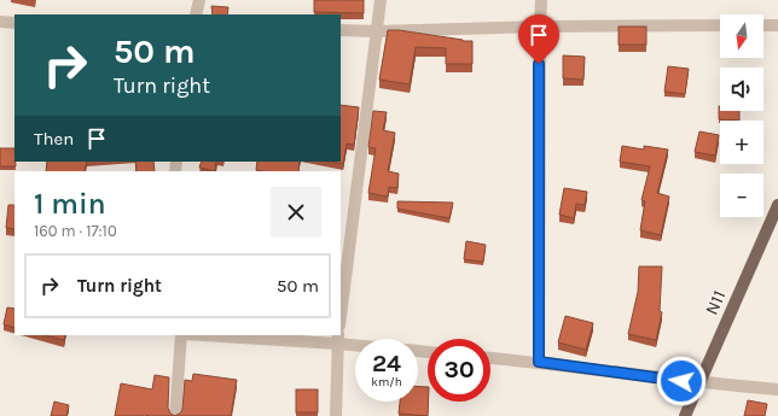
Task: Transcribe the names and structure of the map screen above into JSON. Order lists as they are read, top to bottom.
{
  "streets": {
    "main road": ["N11"]
  },
  "north": "bottom",
  "page": {
    "map_buttons": ["+", "−"],
    "turn": ["50 m", "Turn right"],
    "then": "Then",
    "heading": ["1 min", "160 m · 17:10"],
    "list": [
      {
        "name": "Turn right",
        "value": "50 m"
      }
    ],
    "speed": "24 km/h",
    "limit": "30"
  }
}
